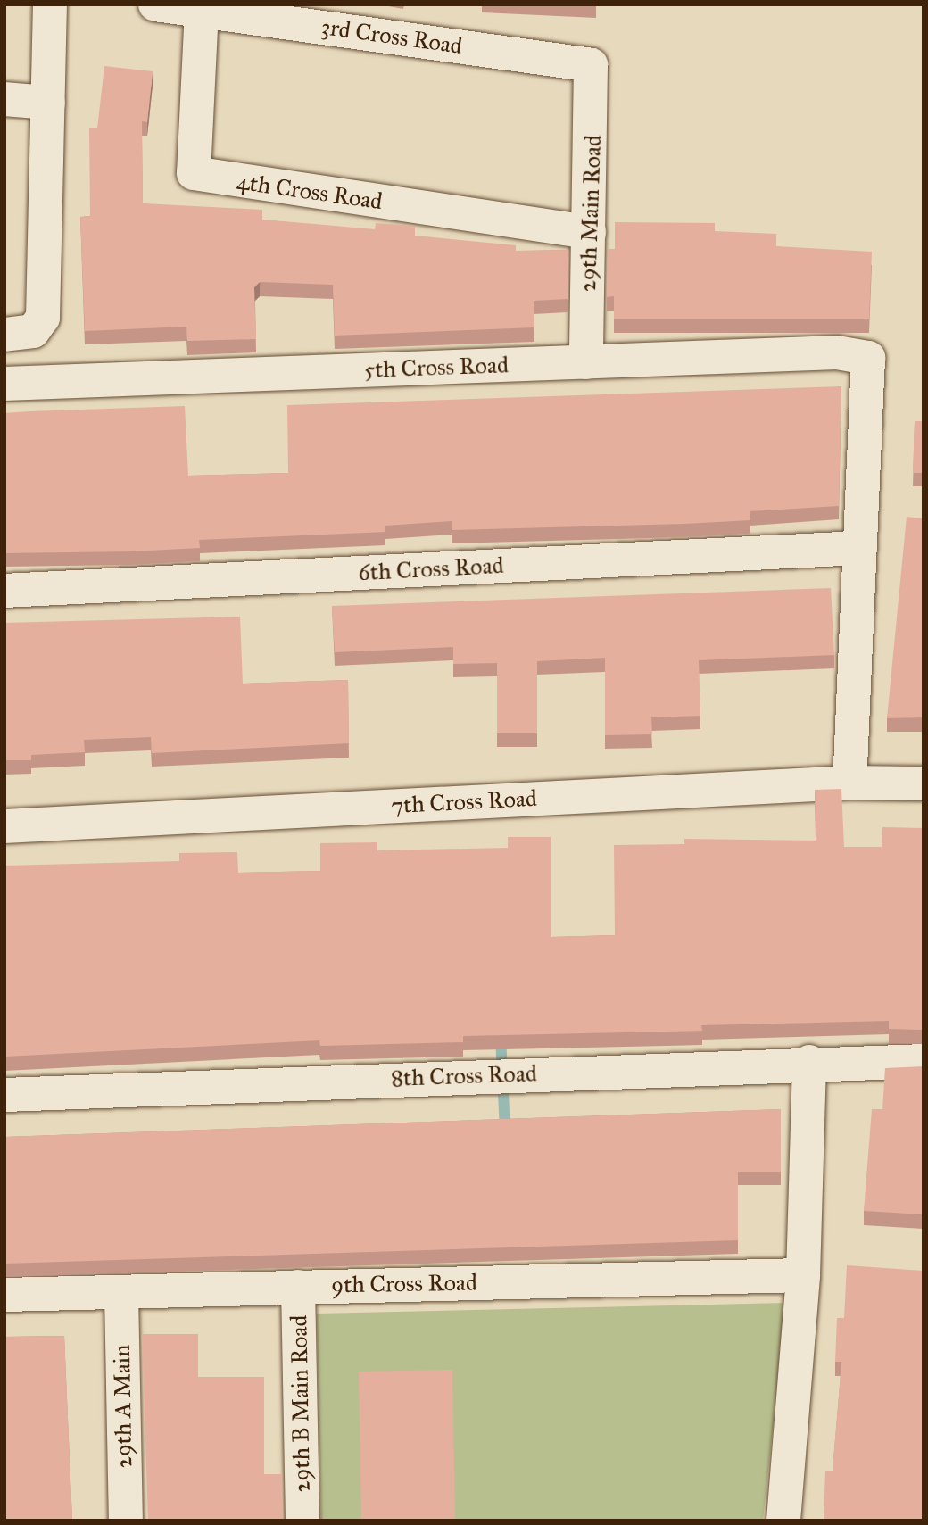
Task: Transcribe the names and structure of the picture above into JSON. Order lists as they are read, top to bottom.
{
  "streets": {
    "street": [
      "3rd Cross Road",
      "4th Cross Road",
      "29th Main Road",
      "5th Cross Road",
      "6th Cross Road",
      "7th Cross Road",
      "8th Cross Road",
      "9th Cross Road",
      "29th B Main Road",
      "29th A Main"
    ]
  },
  "crossings": [
    ["3rd Cross Road", "4th Cross Road"],
    ["3rd Cross Road", "29th Main Road"],
    ["4th Cross Road", "29th Main Road"],
    ["29th Main Road", "5th Cross Road"],
    ["5th Cross Road", "6th Cross Road"],
    ["9th Cross Road", "29th B Main Road"],
    ["9th Cross Road", "29th A Main"]
  ]
}
